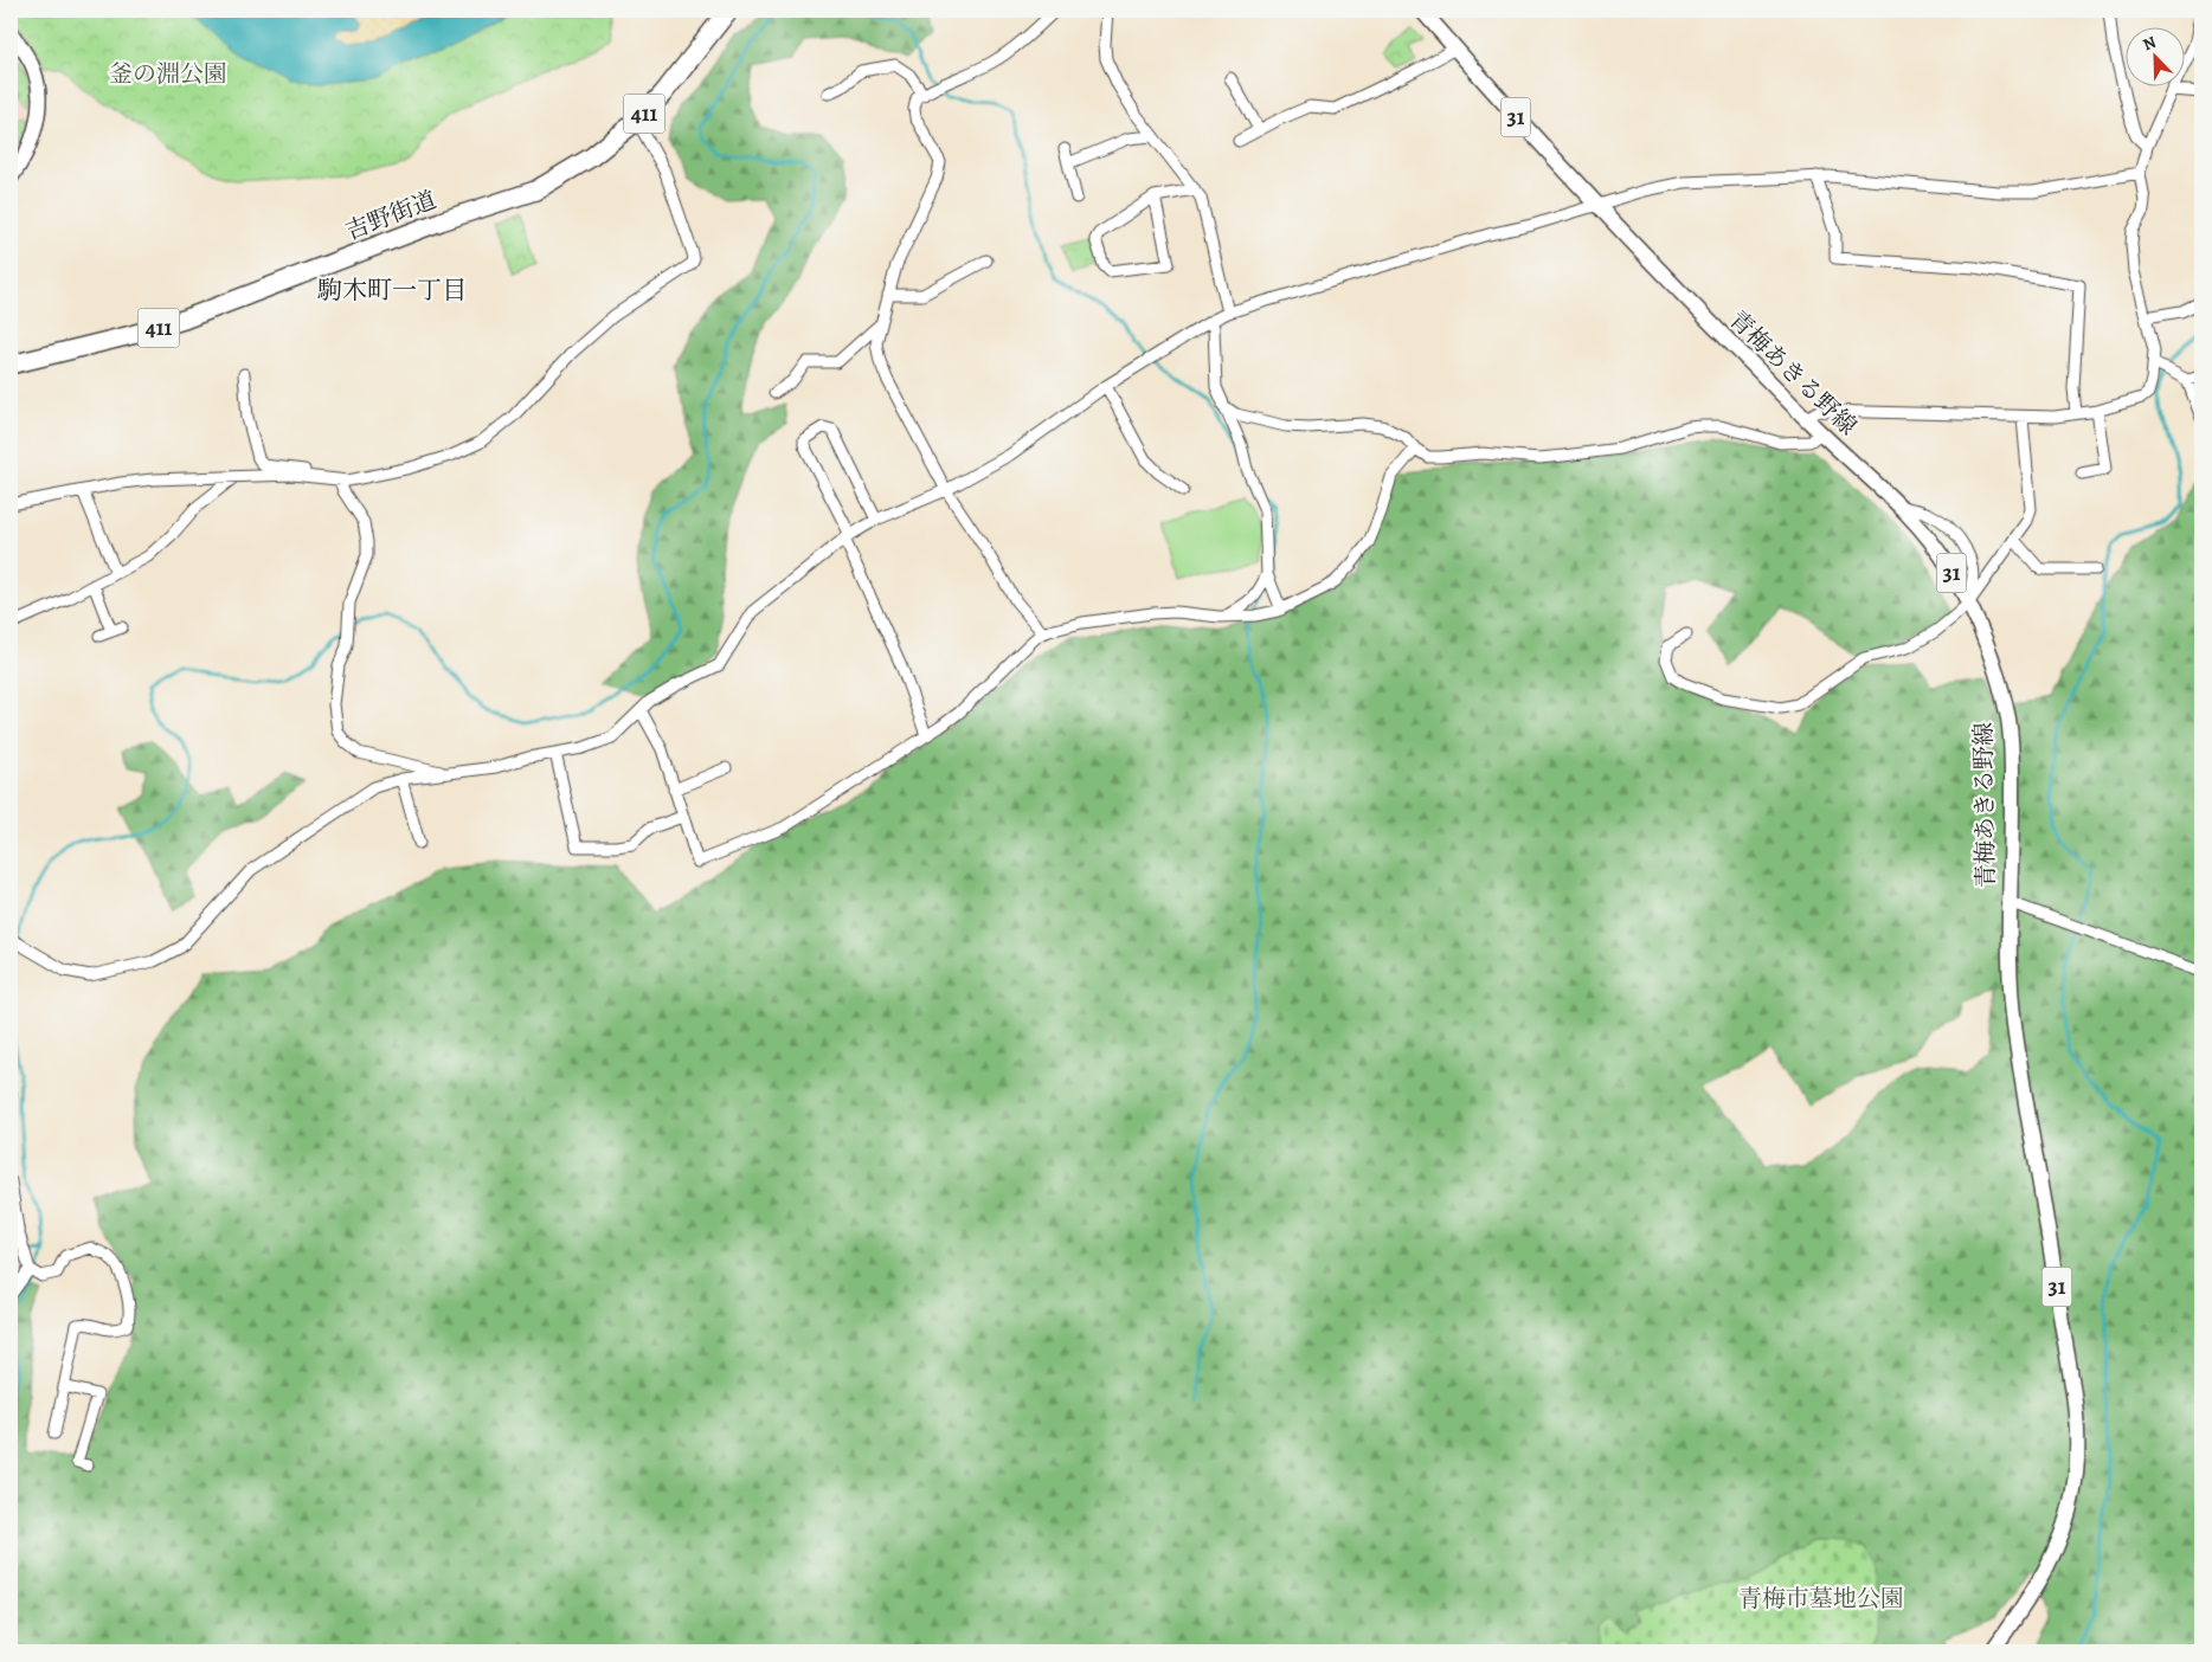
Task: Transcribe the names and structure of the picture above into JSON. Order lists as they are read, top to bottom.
{
  "streets": {
    "highway": ["411", "吉野街道"],
    "main road": ["31", "青梅あきる野線"]
  },
  "districts": ["駒木町一丁目"],
  "parks": ["釜の淵公園", "青梅市墓地公園"],
  "north": "top left"
}
